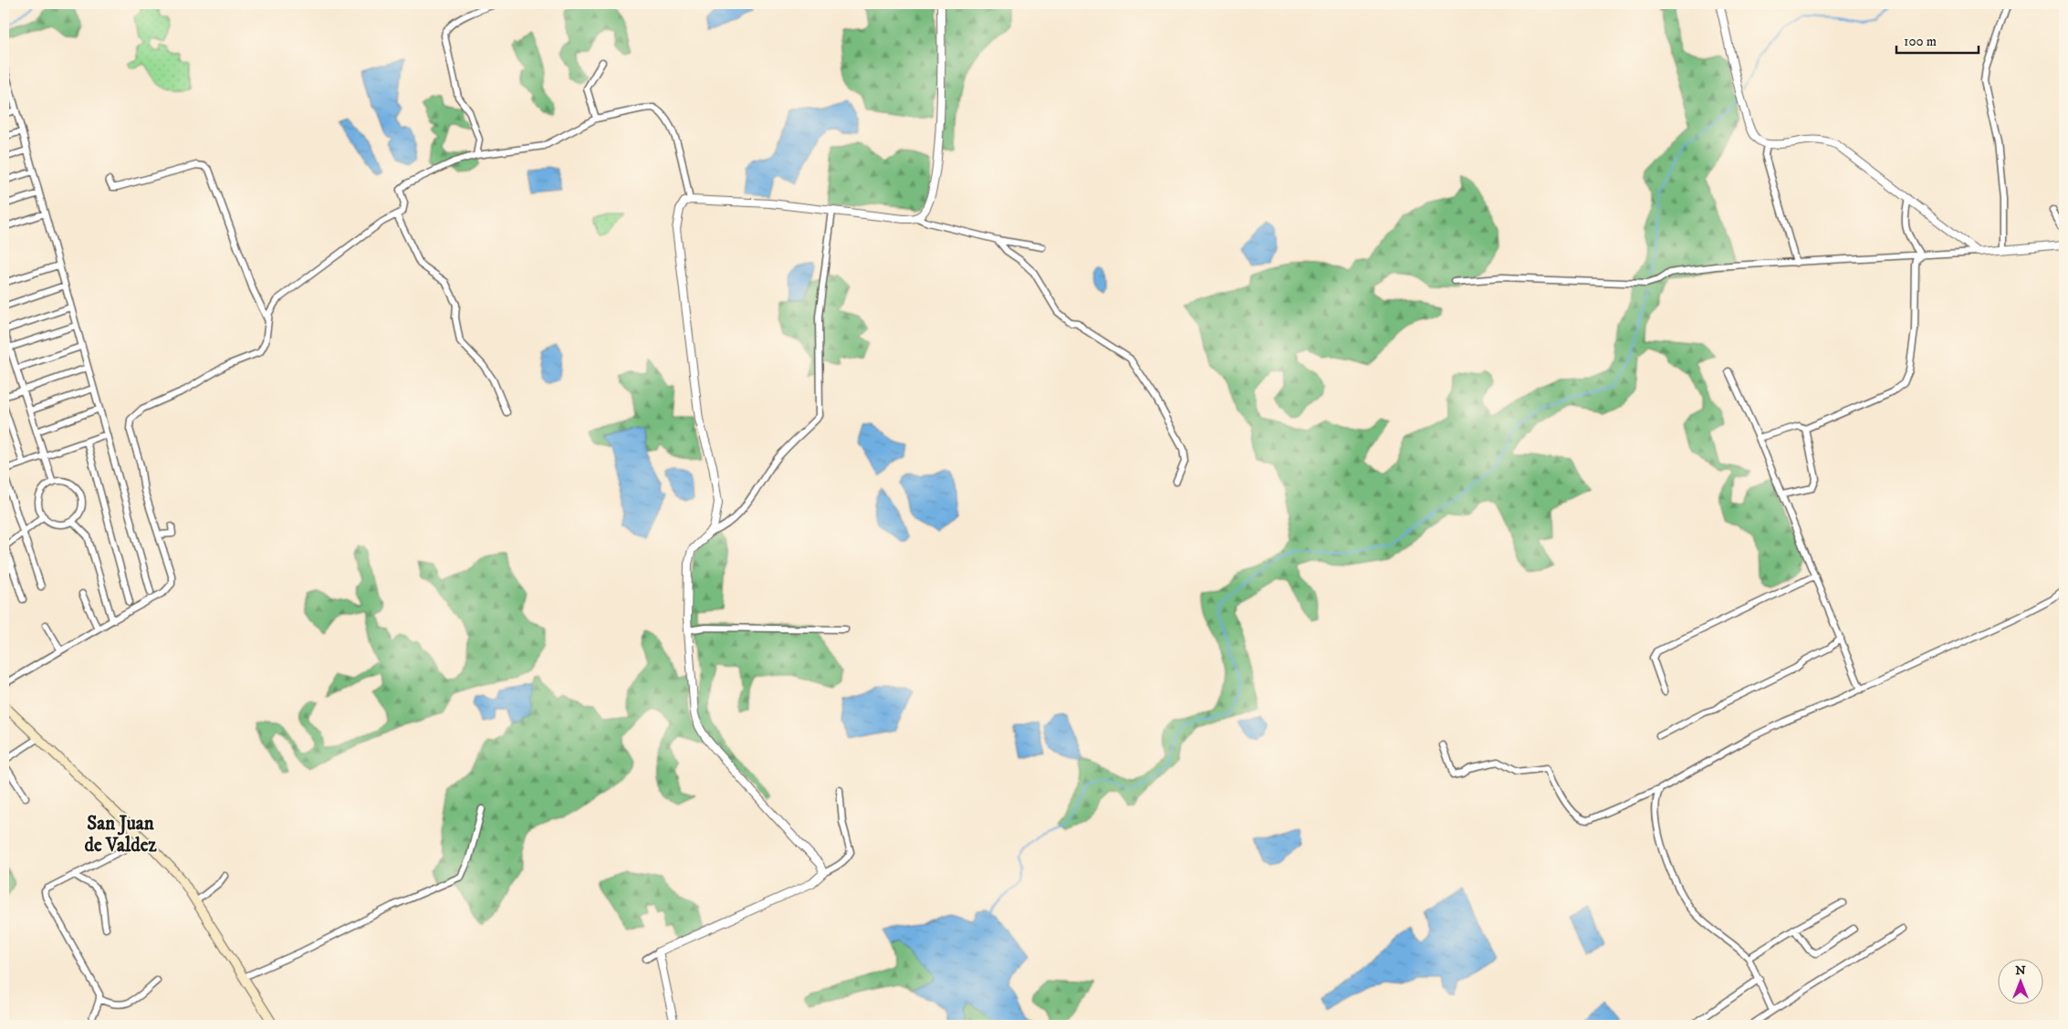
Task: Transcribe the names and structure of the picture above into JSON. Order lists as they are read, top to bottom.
{
  "districts": ["San Juan de Valdez"],
  "scale_bar": "100 m",
  "north": "top"
}
